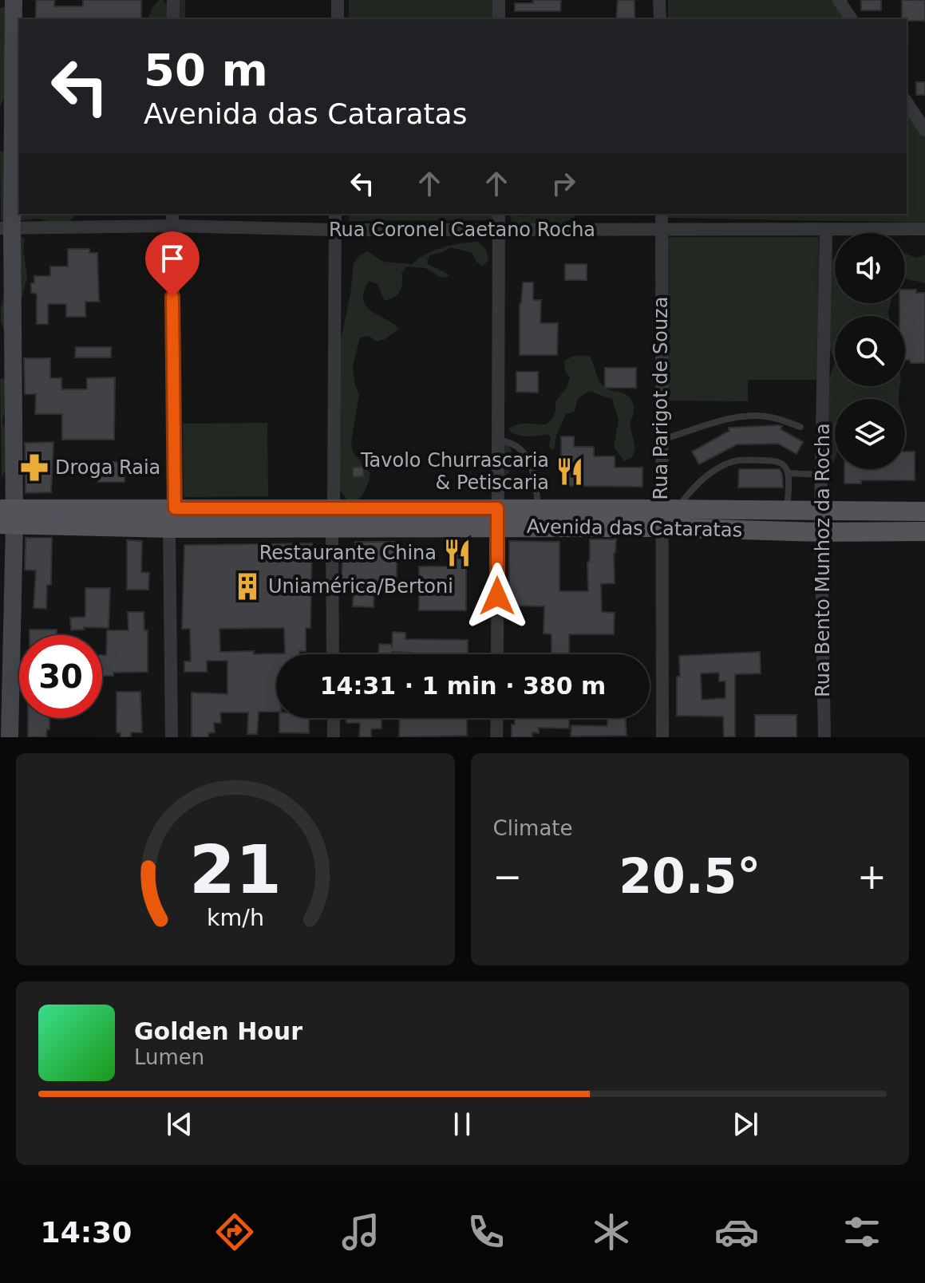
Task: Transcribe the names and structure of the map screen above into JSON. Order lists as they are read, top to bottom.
{
  "streets": {
    "main road": ["Avenida das Cataratas"],
    "street": ["Rua Coronel Caetano Rocha", "Rua Parigot de Souza", "Rua Bento Munhoz da Rocha"]
  },
  "crossings": [
    ["Rua Coronel Caetano Rocha", "Rua Parigot de Souza"],
    ["Rua Coronel Caetano Rocha", "Rua Bento Munhoz da Rocha"],
    ["Rua Parigot de Souza", "Avenida das Cataratas"],
    ["Avenida das Cataratas", "Rua Bento Munhoz da Rocha"]
  ],
  "places": {
    "pharmacy": ["Droga Raia"],
    "restaurant": ["Tavolo Churrascaria & Petiscaria", "Restaurante China"],
    "building": ["Uniamérica/Bertoni"]
  },
  "page": {
    "turn": ["50 m", "Avenida das Cataratas"],
    "limit": "30",
    "trip": "14:31 · 1 min · 380 m",
    "tile": "Climate",
    "heat": ["−", "20.5°", "+"],
    "song": ["Golden Hour", "Lumen"],
    "tabs": "14:30",
    "gauge": ["21", "km/h"]
  }
}
